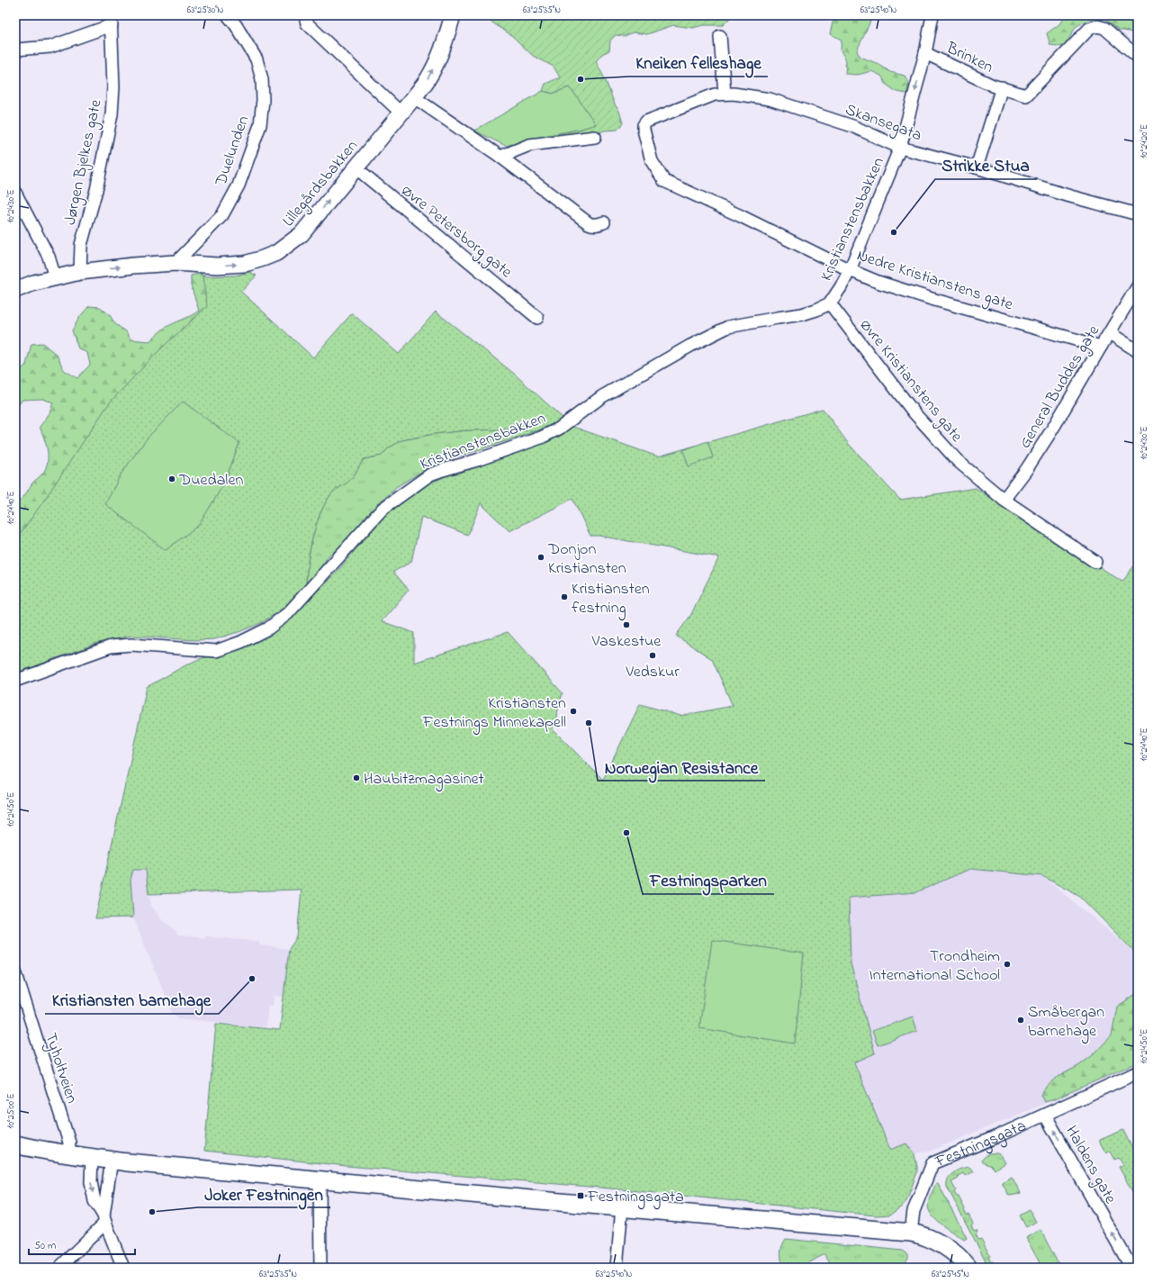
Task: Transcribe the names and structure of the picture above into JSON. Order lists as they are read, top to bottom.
{
  "streets": {
    "street": [
      "Brinken",
      "Skansegata",
      "Duelunden",
      "Jørgen Bjelkes gate",
      "Lillegårdsbakken",
      "Kristianstensbakken",
      "Øvre Petersborg gate",
      "Nedre Kristianstens gate",
      "Øvre Kristianstens gate",
      "General Buddes gate",
      "Tyholtveien",
      "Festningsgata",
      "Haldens gate"
    ]
  },
  "crossings": [
    ["Brinken", "Kristianstensbakken"],
    ["Skansegata", "Kristianstensbakken"],
    ["Skansegata", "Nedre Kristianstens gate"],
    ["Duelunden", "Lillegårdsbakken"],
    ["Jørgen Bjelkes gate", "Lillegårdsbakken"],
    ["Lillegårdsbakken", "Øvre Petersborg gate"],
    ["Kristianstensbakken", "Nedre Kristianstens gate"],
    ["Kristianstensbakken", "Øvre Kristianstens gate"],
    ["Nedre Kristianstens gate", "General Buddes gate"],
    ["Øvre Kristianstens gate", "General Buddes gate"],
    ["Festningsgata", "Haldens gate"]
  ],
  "one_way": ["Lillegårdsbakken", "Haldens gate"],
  "places": {
    "other": [
      "Kneiken felleshage",
      "Strikke Stua",
      "Duedalen",
      "Donjon Kristiansten",
      "Kristiansten festning",
      "Vaskestue",
      "Vedskur",
      "Kristiansten Festnings Minnekapell",
      "Norwegian Resistance",
      "Haubitzmagasinet",
      "Festningsparken",
      "Trondheim International School",
      "Kristiansten barnehage",
      "Småbergan barnehage",
      "Joker Festningen"
    ],
    "transit": ["Festningsgata"]
  },
  "scale_bar": "50 m",
  "coordinates": [
    "63°25'30\"N",
    "63°25'35\"N",
    "63°25'40\"N",
    "10°24'20\"E",
    "10°24'30\"E",
    "10°24'40\"E",
    "10°24'50\"E",
    "10°25'00\"E",
    "63°25'45\"N"
  ]
}
